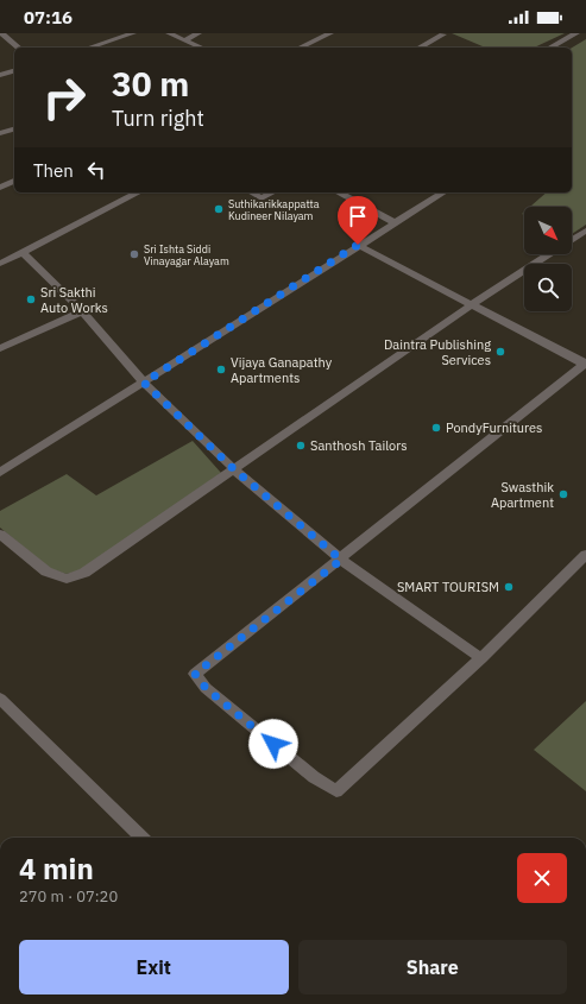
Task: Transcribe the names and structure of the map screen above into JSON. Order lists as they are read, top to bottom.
{
  "places": [
    "Suthikarikkappatta Kudineer Nilayam",
    "Sri Ishta Siddi Vinayagar Alayam",
    "Sri Sakthi Auto Works",
    "Daintra Publishing Services",
    "Vijaya Ganapathy Apartments",
    "PondyFurnitures",
    "Santhosh Tailors",
    "Swasthik Apartment",
    "SMART TOURISM"
  ],
  "north": "bottom right",
  "page": {
    "status": "07:16",
    "turn": ["30 m", "Turn right"],
    "then": "Then",
    "heading": ["4 min", "270 m · 07:20"],
    "buttons": ["Exit", "Share"]
  }
}
